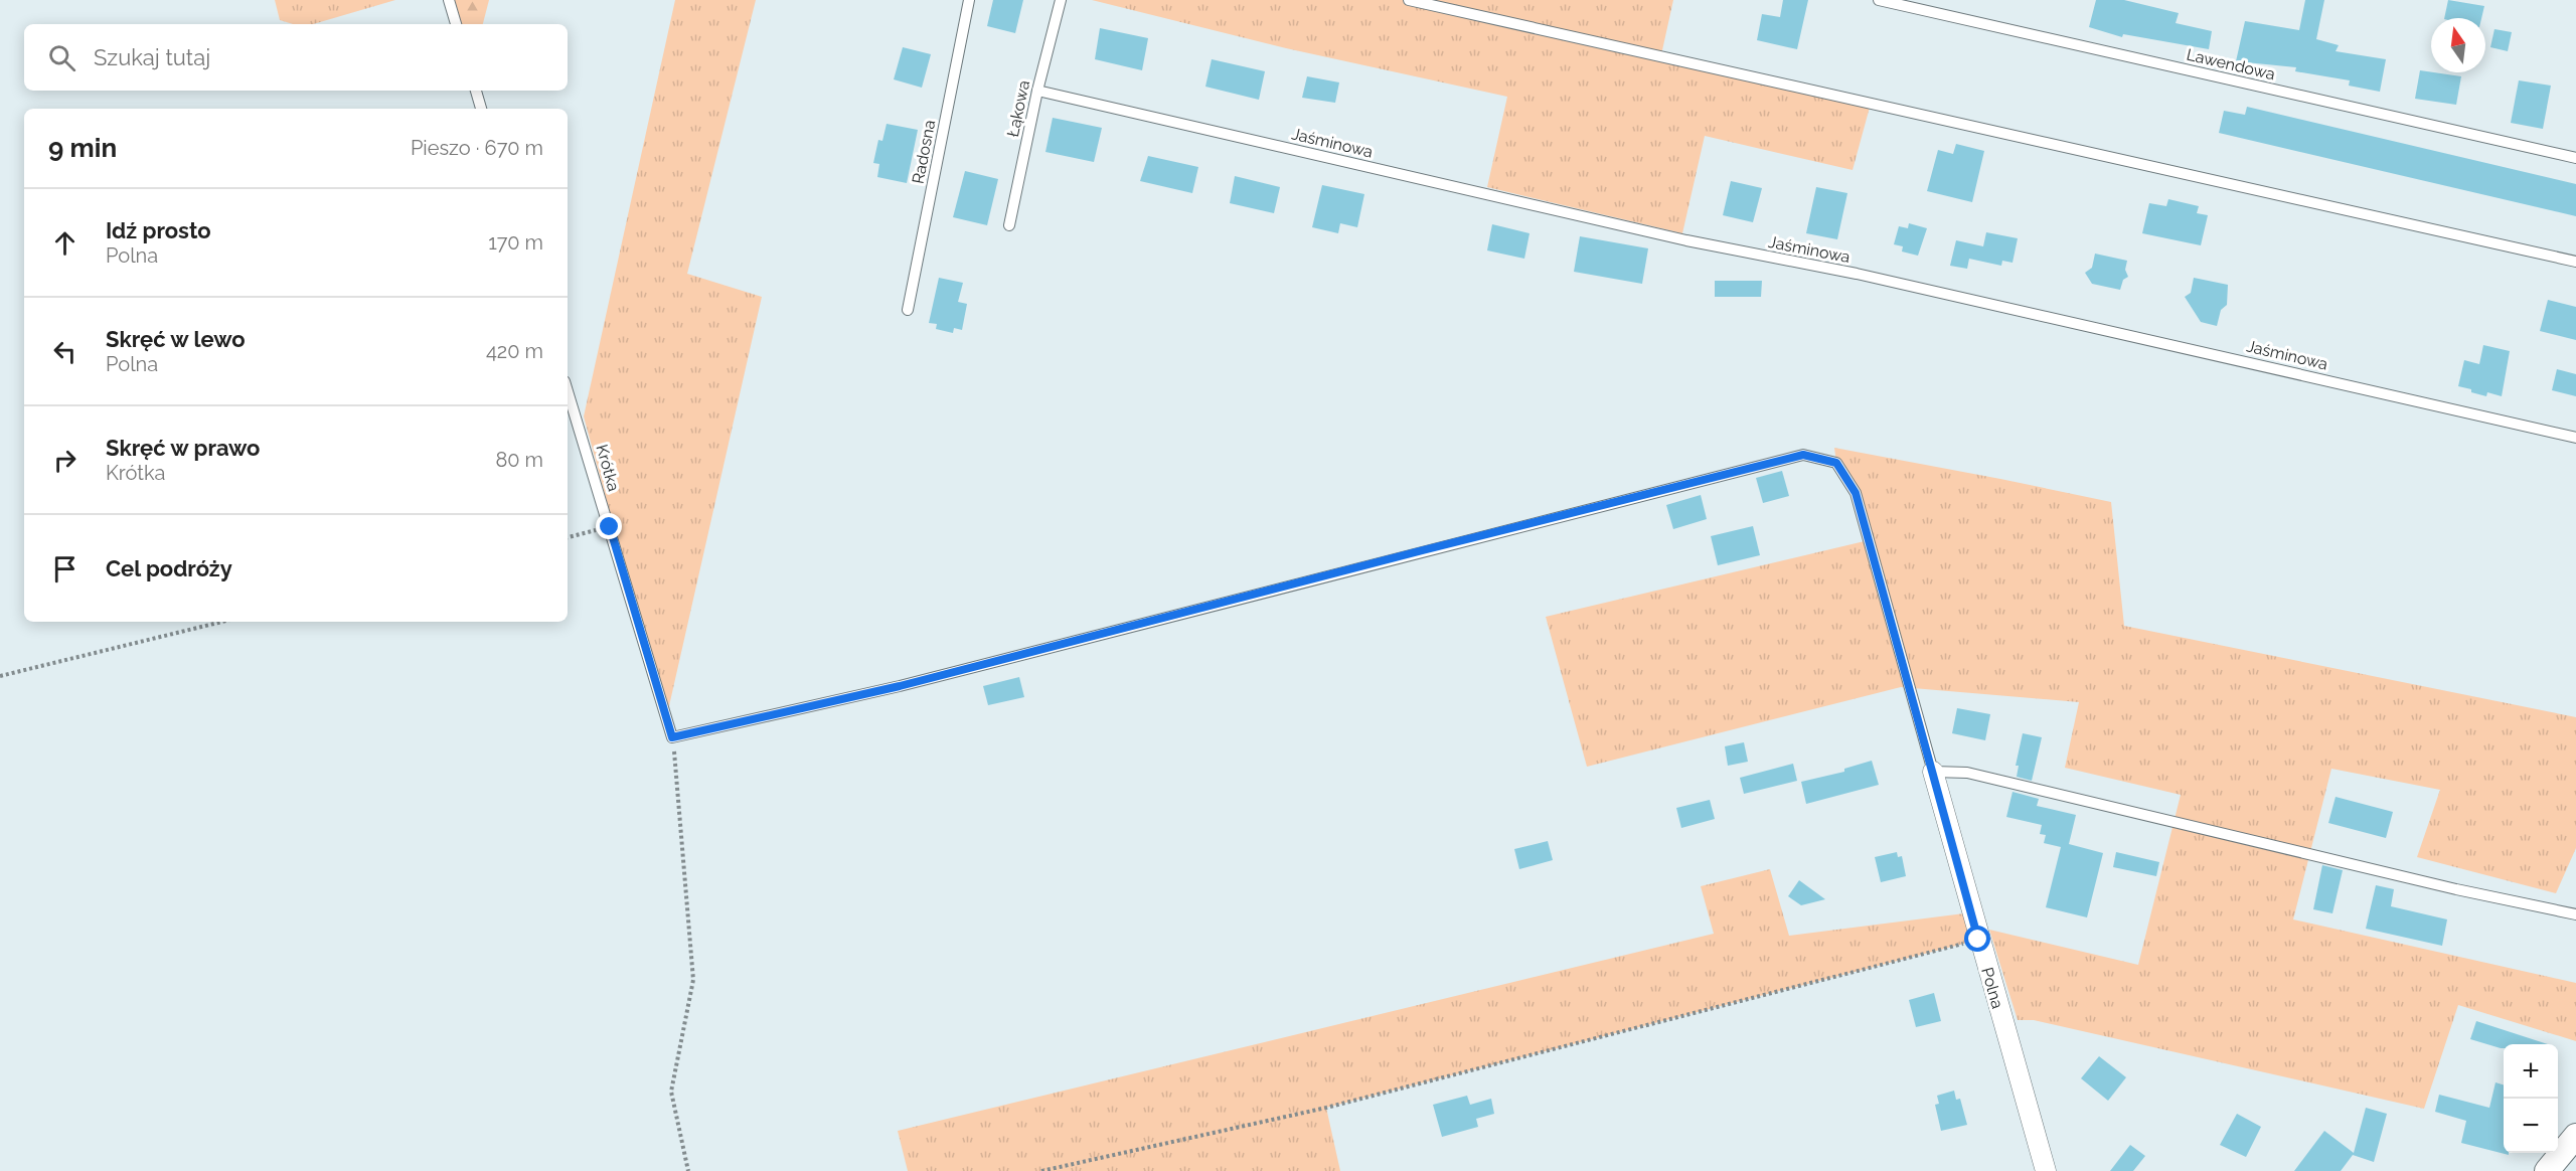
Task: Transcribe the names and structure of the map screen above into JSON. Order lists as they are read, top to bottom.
{
  "streets": {
    "street": ["Polna"],
    "lane": [
      "Lawendowa",
      "Łąkowa",
      "Jaśminowa",
      "Radosna",
      "Krótka"
    ]
  },
  "crossings": [
    ["Łąkowa", "Jaśminowa"],
    ["Krótka", "Polna"]
  ],
  "north": "top",
  "page": {
    "search": "Szukaj tutaj",
    "heading": ["9 min", "Pieszo · 670 m"],
    "list": [
      ["Idź prosto", "Polna", "170 m"],
      ["Skręć w lewo", "Polna", "420 m"],
      ["Skręć w prawo", "Krótka", "80 m"],
      "Cel podróży"
    ],
    "map_buttons": ["+", "−"]
  }
}
